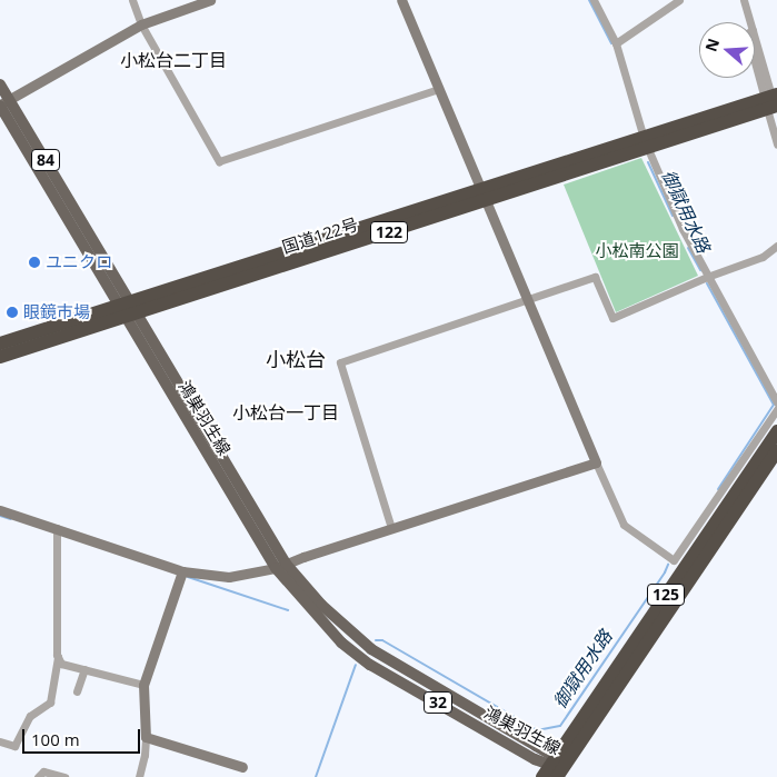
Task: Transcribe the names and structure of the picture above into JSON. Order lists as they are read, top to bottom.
{
  "streets": {
    "highway": ["122", "国道122号", "125"],
    "main road": ["84", "鴻巣羽生線", "32"]
  },
  "crossings": [
    ["84", "国道122号"],
    ["84", "鴻巣羽生線"],
    ["国道122号", "鴻巣羽生線"],
    ["鴻巣羽生線", "125"]
  ],
  "districts": ["小松台二丁目", "小松台", "小松台一丁目"],
  "water": ["御獄用水路"],
  "parks": ["小松南公園"],
  "places": ["ユニクロ", "眼鏡市場"],
  "scale_bar": "100 m",
  "north": "left"
}
